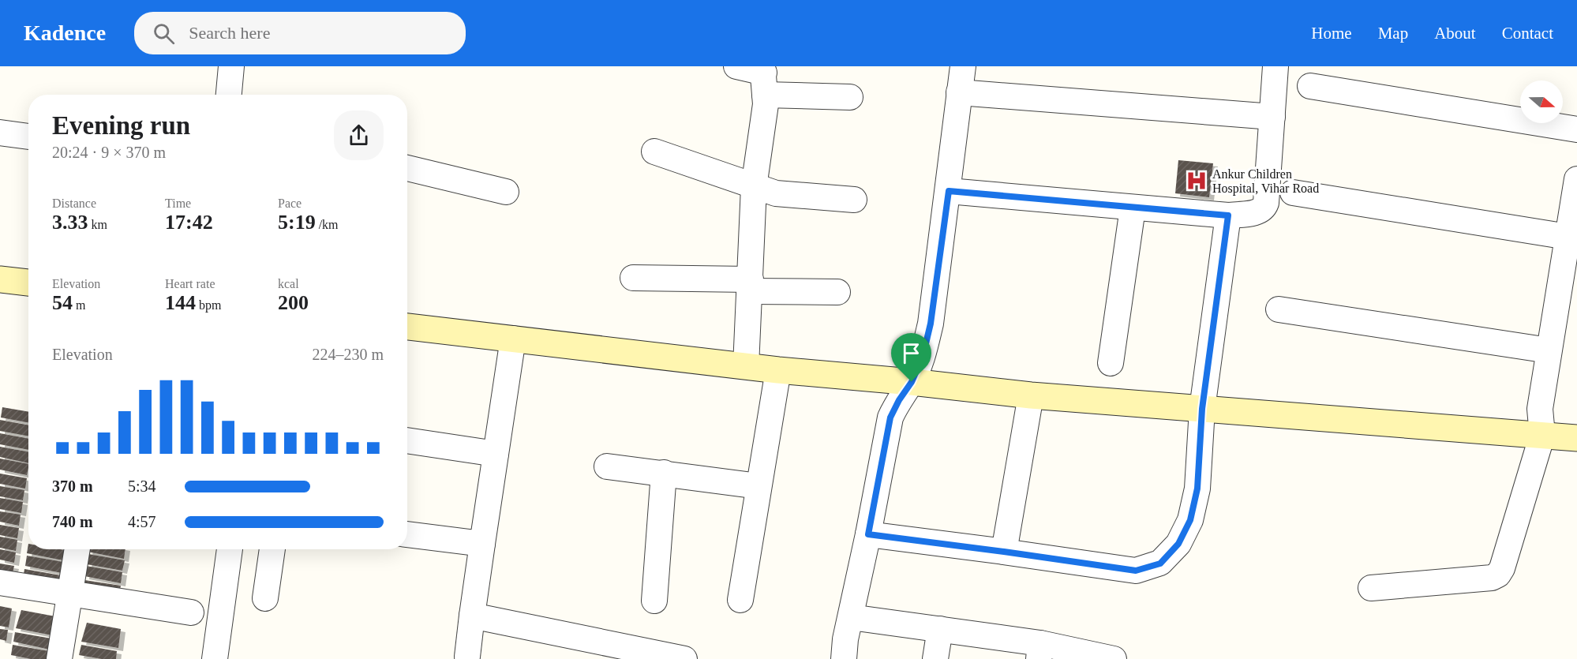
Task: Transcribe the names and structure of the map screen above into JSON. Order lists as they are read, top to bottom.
{
  "places": {
    "hospital": ["Ankur Children Hospital, Vihar Road"]
  },
  "north": "right",
  "page": {
    "header": "Kadence",
    "search": "Search here",
    "nav": [
      "Home",
      "Map",
      "About",
      "Contact"
    ],
    "heading": ["Evening run", "20:24 · 9 × 370 m"],
    "stats": [
      ["Distance", "3.33 km"],
      ["Time", "17:42"],
      ["Pace", "5:19 /km"],
      ["Elevation", "54 m"],
      ["Heart rate", "144 bpm"],
      ["kcal", "200"]
    ],
    "chart": ["Elevation", "224–230 m"],
    "list": [
      {
        "name": "370 m",
        "note": "5:34"
      },
      {
        "name": "740 m",
        "note": "4:57"
      }
    ]
  }
}
